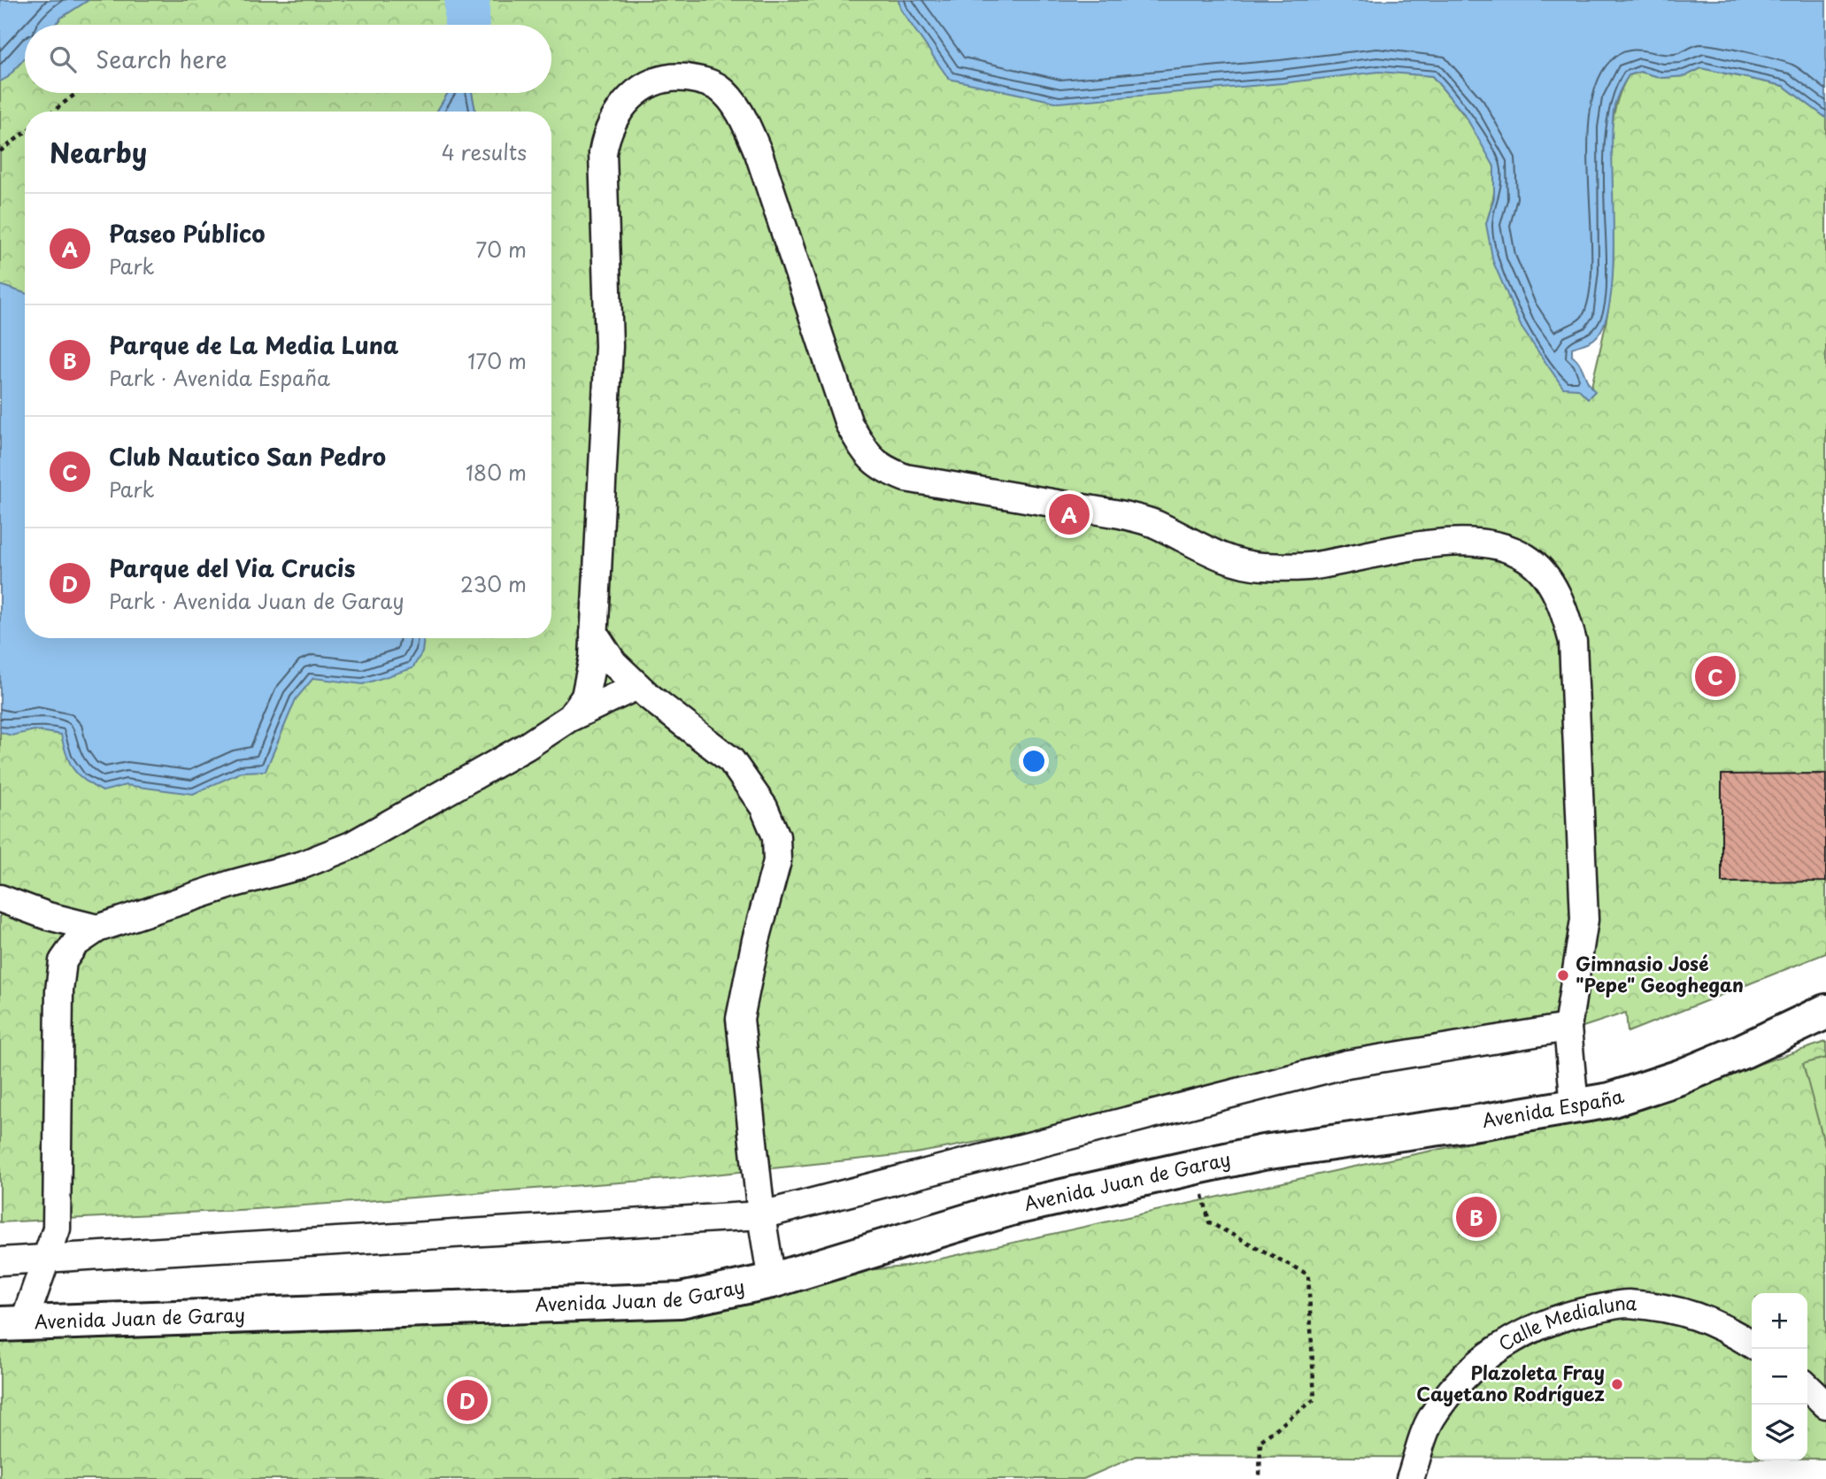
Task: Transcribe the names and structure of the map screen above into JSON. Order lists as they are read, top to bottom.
{
  "streets": {
    "main road": ["Avenida España", "Avenida Juan de Garay"],
    "street": ["Calle Medialuna"]
  },
  "crossings": [
    ["Avenida España", "Avenida Juan de Garay"]
  ],
  "places": ["Gimnasio José \"Pepe\" Geoghegan", "Plazoleta Fray Cayetano Rodríguez"],
  "page": {
    "search": "Search here",
    "heading": ["Nearby", "4 results"],
    "list": [
      {
        "mark": "A",
        "name": "Paseo Público",
        "note": "Park",
        "value": "70 m"
      },
      {
        "mark": "B",
        "name": "Parque de La Media Luna",
        "note": "Park · Avenida España",
        "value": "170 m"
      },
      {
        "mark": "C",
        "name": "Club Nautico San Pedro",
        "note": "Park",
        "value": "180 m"
      },
      {
        "mark": "D",
        "name": "Parque del Via Crucis",
        "note": "Park · Avenida Juan de Garay",
        "value": "230 m"
      }
    ],
    "pins": [
      "A",
      "C",
      "B",
      "D"
    ],
    "map_buttons": ["+", "−"]
  }
}
